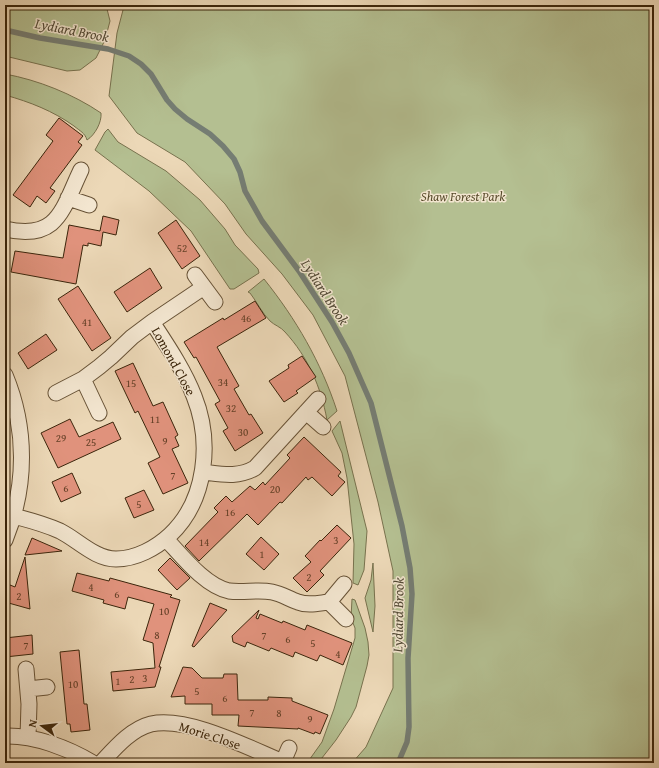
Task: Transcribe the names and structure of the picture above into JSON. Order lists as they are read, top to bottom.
{
  "streets": {
    "street": ["Lomond Close", "Morie Close"]
  },
  "water": ["Lydiard Brook"],
  "parks": ["Shaw Forest Park"],
  "house_numbers": [
    "52",
    "46",
    "41",
    "34",
    "15",
    "32",
    "11",
    "30",
    "29",
    "9",
    "25",
    "7",
    "6",
    "20",
    "5",
    "16",
    "3",
    "14",
    "1",
    "2",
    "4",
    "6",
    "2",
    "10",
    "8",
    "7",
    "6",
    "5",
    "7",
    "4",
    "3",
    "2",
    "1",
    "10",
    "5",
    "6",
    "7",
    "8",
    "9"
  ],
  "north": "left"
}
